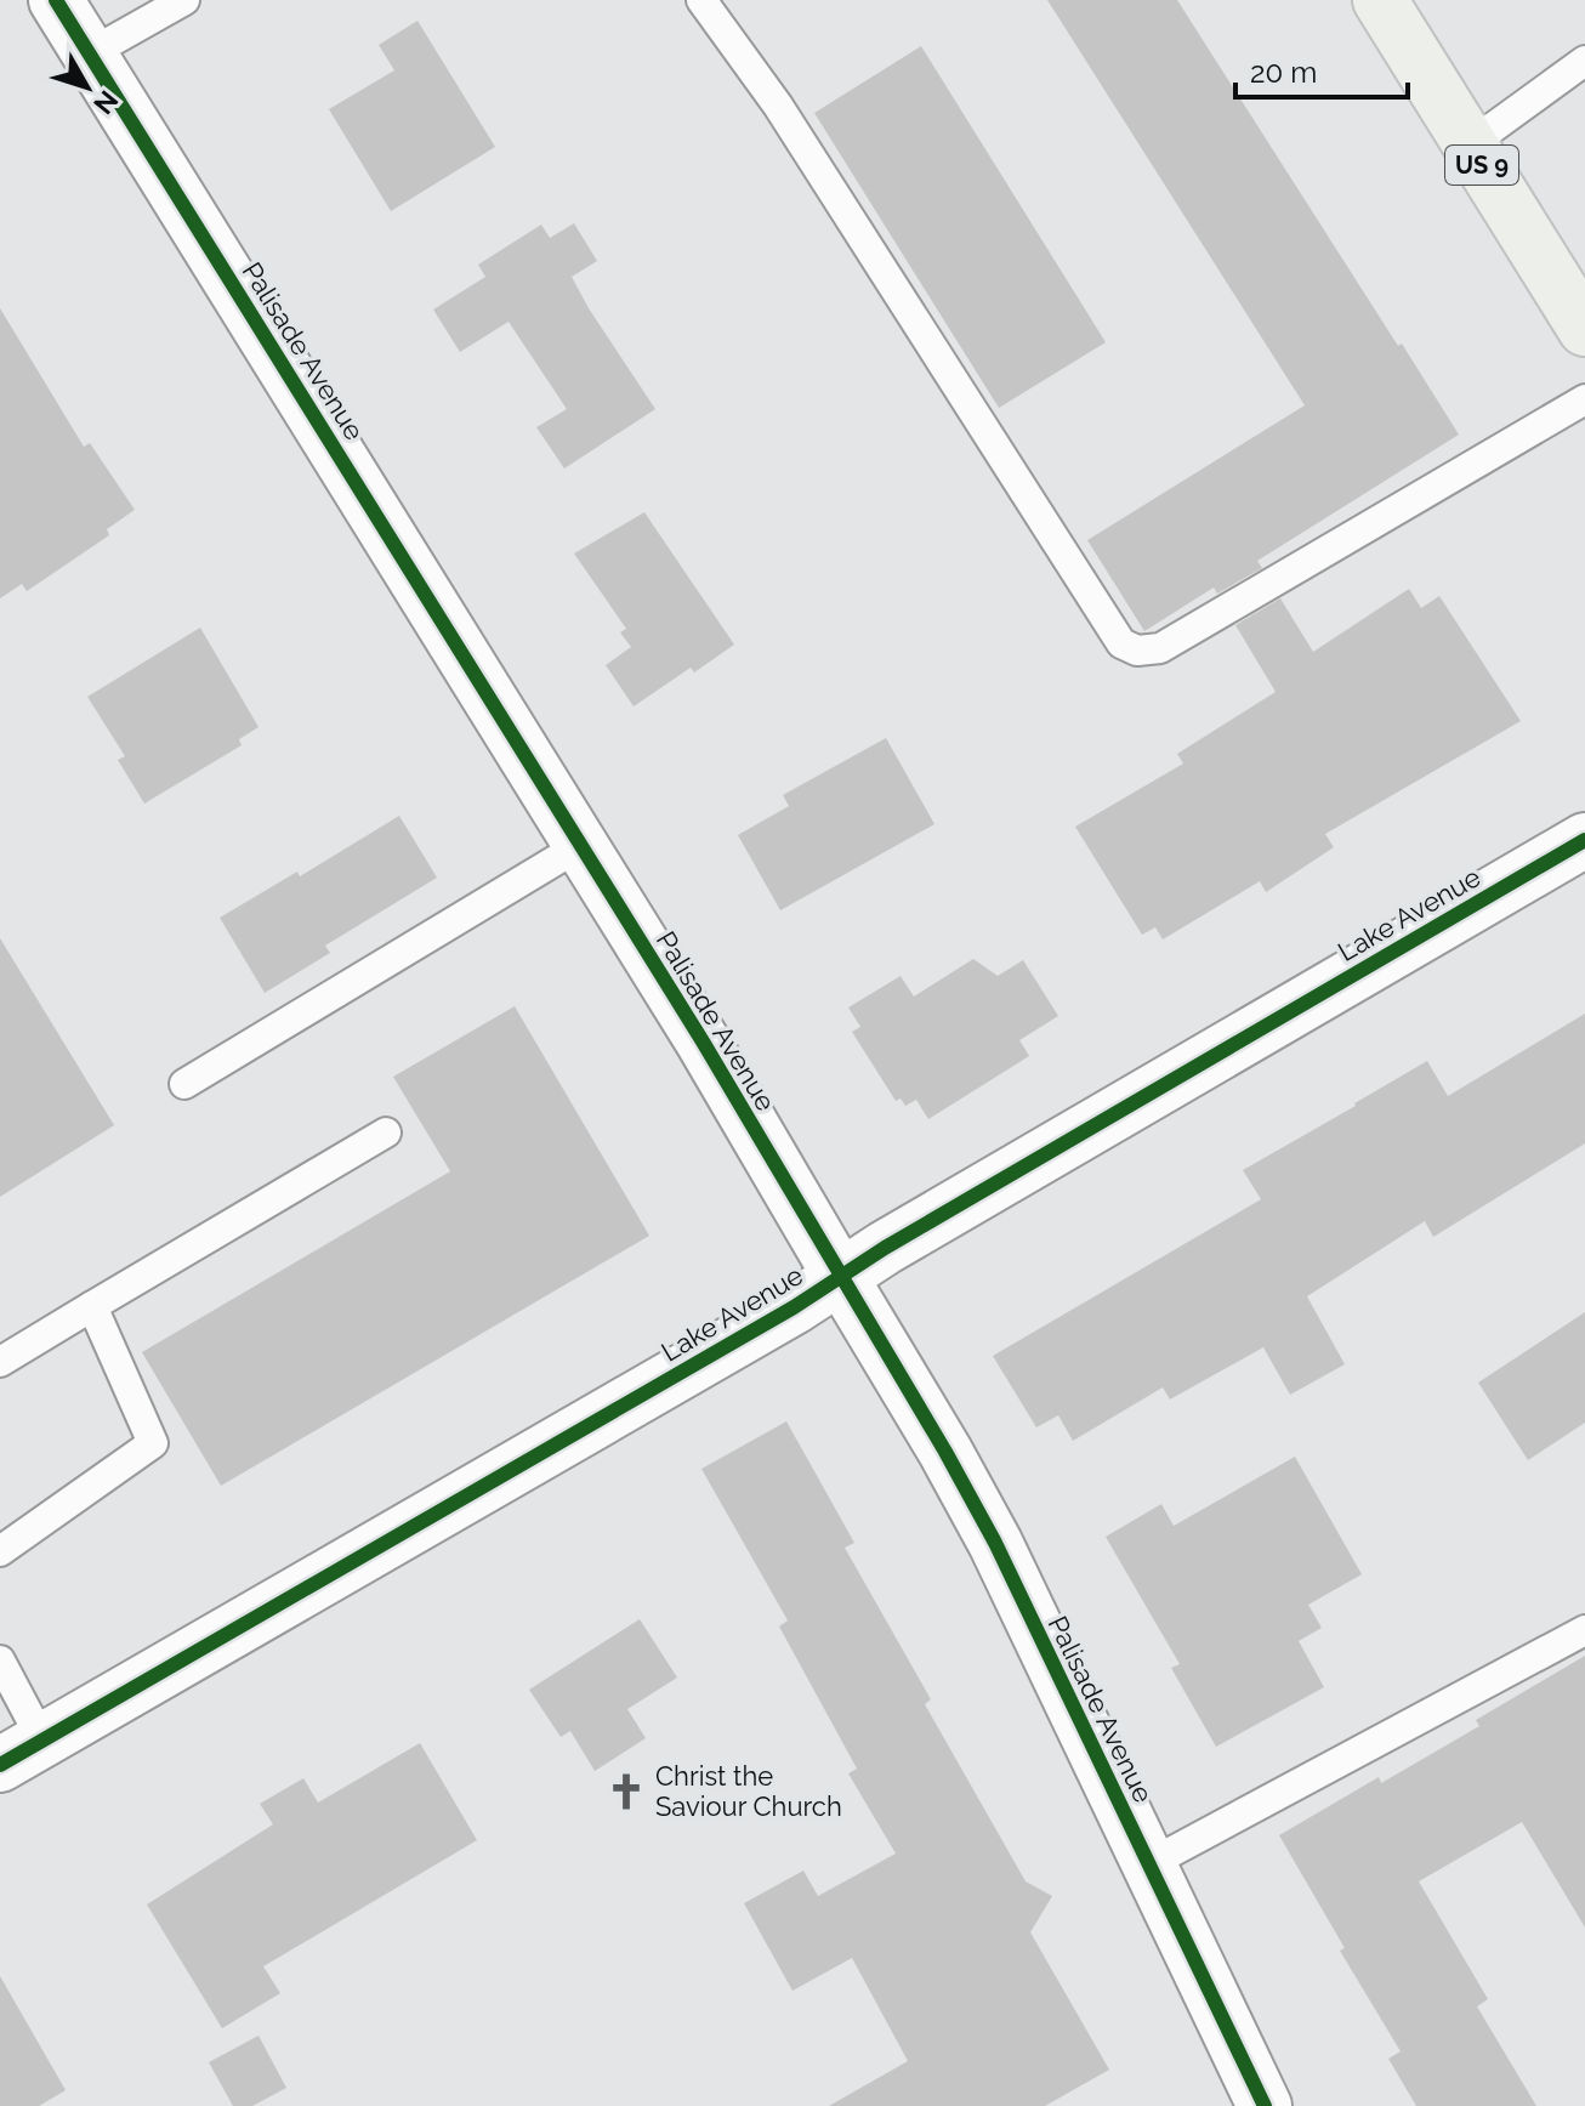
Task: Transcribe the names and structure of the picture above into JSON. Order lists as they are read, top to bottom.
{
  "streets": {
    "main road": ["US 9"],
    "street": ["Palisade Avenue", "Lake Avenue"]
  },
  "crossings": [
    ["Palisade Avenue", "Lake Avenue"]
  ],
  "places": {
    "church": ["Christ the Saviour Church"]
  },
  "scale_bar": "20 m",
  "north": "bottom right"
}
